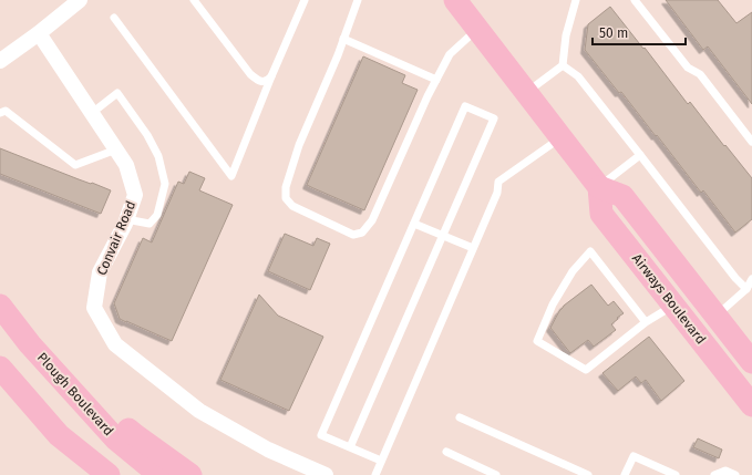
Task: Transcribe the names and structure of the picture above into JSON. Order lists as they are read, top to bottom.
{
  "streets": {
    "main road": ["Airways Boulevard", "Plough Boulevard"],
    "street": ["Convair Road"]
  },
  "scale_bar": "50 m"
}
